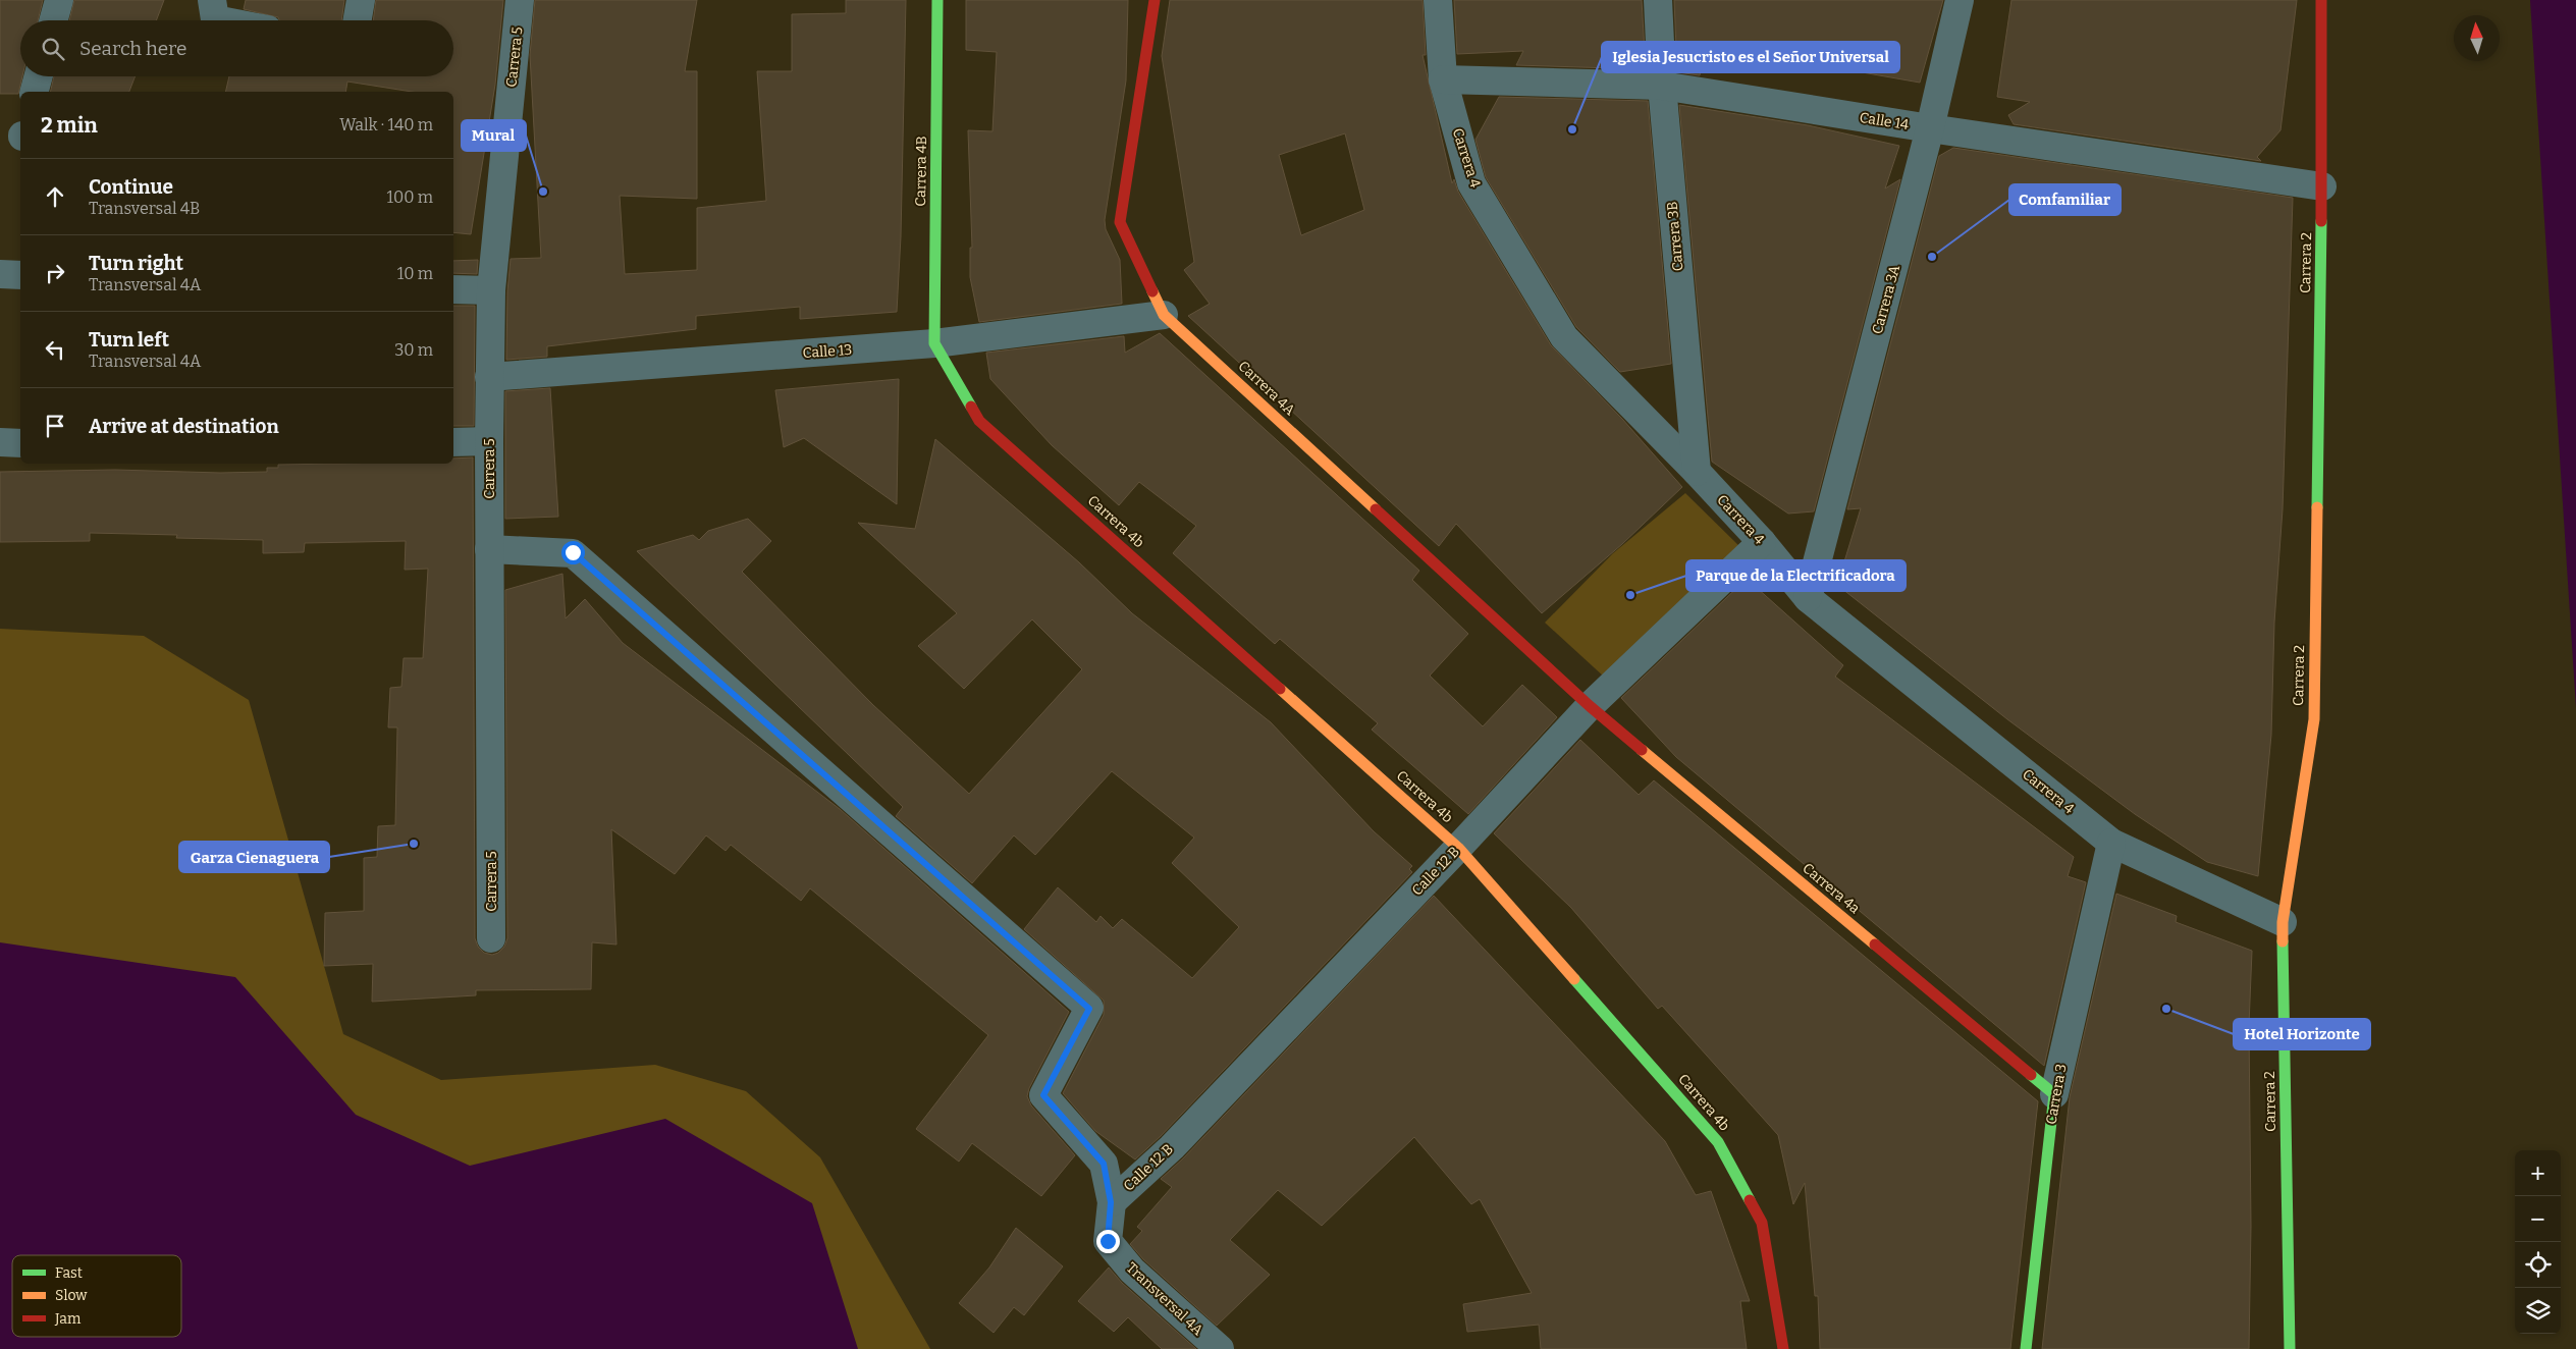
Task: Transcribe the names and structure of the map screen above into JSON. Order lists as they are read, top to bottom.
{
  "streets": {
    "street": [
      "Carrera 5",
      "Calle 14",
      "Carrera 4",
      "Carrera 4B",
      "Carrera 3B",
      "Carrera 2",
      "Carrera 3A",
      "Calle 13",
      "Carrera 4A",
      "Carrera 4b",
      "Calle 12 B",
      "Carrera 4a",
      "Carrera 3",
      "Transversal 4A"
    ]
  },
  "crossings": [
    ["Carrera 5", "Calle 13"],
    ["Carrera 5", "Transversal 4A"],
    ["Calle 14", "Carrera 4"],
    ["Calle 14", "Carrera 3B"],
    ["Calle 14", "Carrera 2"],
    ["Calle 14", "Carrera 3A"],
    ["Carrera 4", "Carrera 3B"],
    ["Carrera 4", "Carrera 2"],
    ["Carrera 4", "Carrera 3A"],
    ["Carrera 4", "Calle 12 B"],
    ["Carrera 4", "Carrera 3"],
    ["Carrera 4B", "Calle 13"],
    ["Carrera 4B", "Carrera 4b"],
    ["Calle 13", "Carrera 4A"],
    ["Calle 13", "Carrera 4b"],
    ["Carrera 4A", "Calle 12 B"],
    ["Carrera 4A", "Carrera 4a"],
    ["Carrera 4b", "Calle 12 B"],
    ["Calle 12 B", "Carrera 4a"],
    ["Calle 12 B", "Transversal 4A"],
    ["Carrera 4a", "Carrera 3"]
  ],
  "places": [
    "Iglesia Jesucristo es el Señor Universal",
    "Mural",
    "Comfamiliar",
    "Parque de la Electrificadora",
    "Garza Cienaguera",
    "Hotel Horizonte"
  ],
  "legend": ["Fast", "Slow", "Jam"],
  "north": "top",
  "page": {
    "search": "Search here",
    "heading": ["2 min", "Walk · 140 m"],
    "list": [
      ["Continue", "Transversal 4B", "100 m"],
      ["Turn right", "Transversal 4A", "10 m"],
      ["Turn left", "Transversal 4A", "30 m"],
      "Arrive at destination"
    ],
    "map_buttons": ["+", "−"]
  }
}
